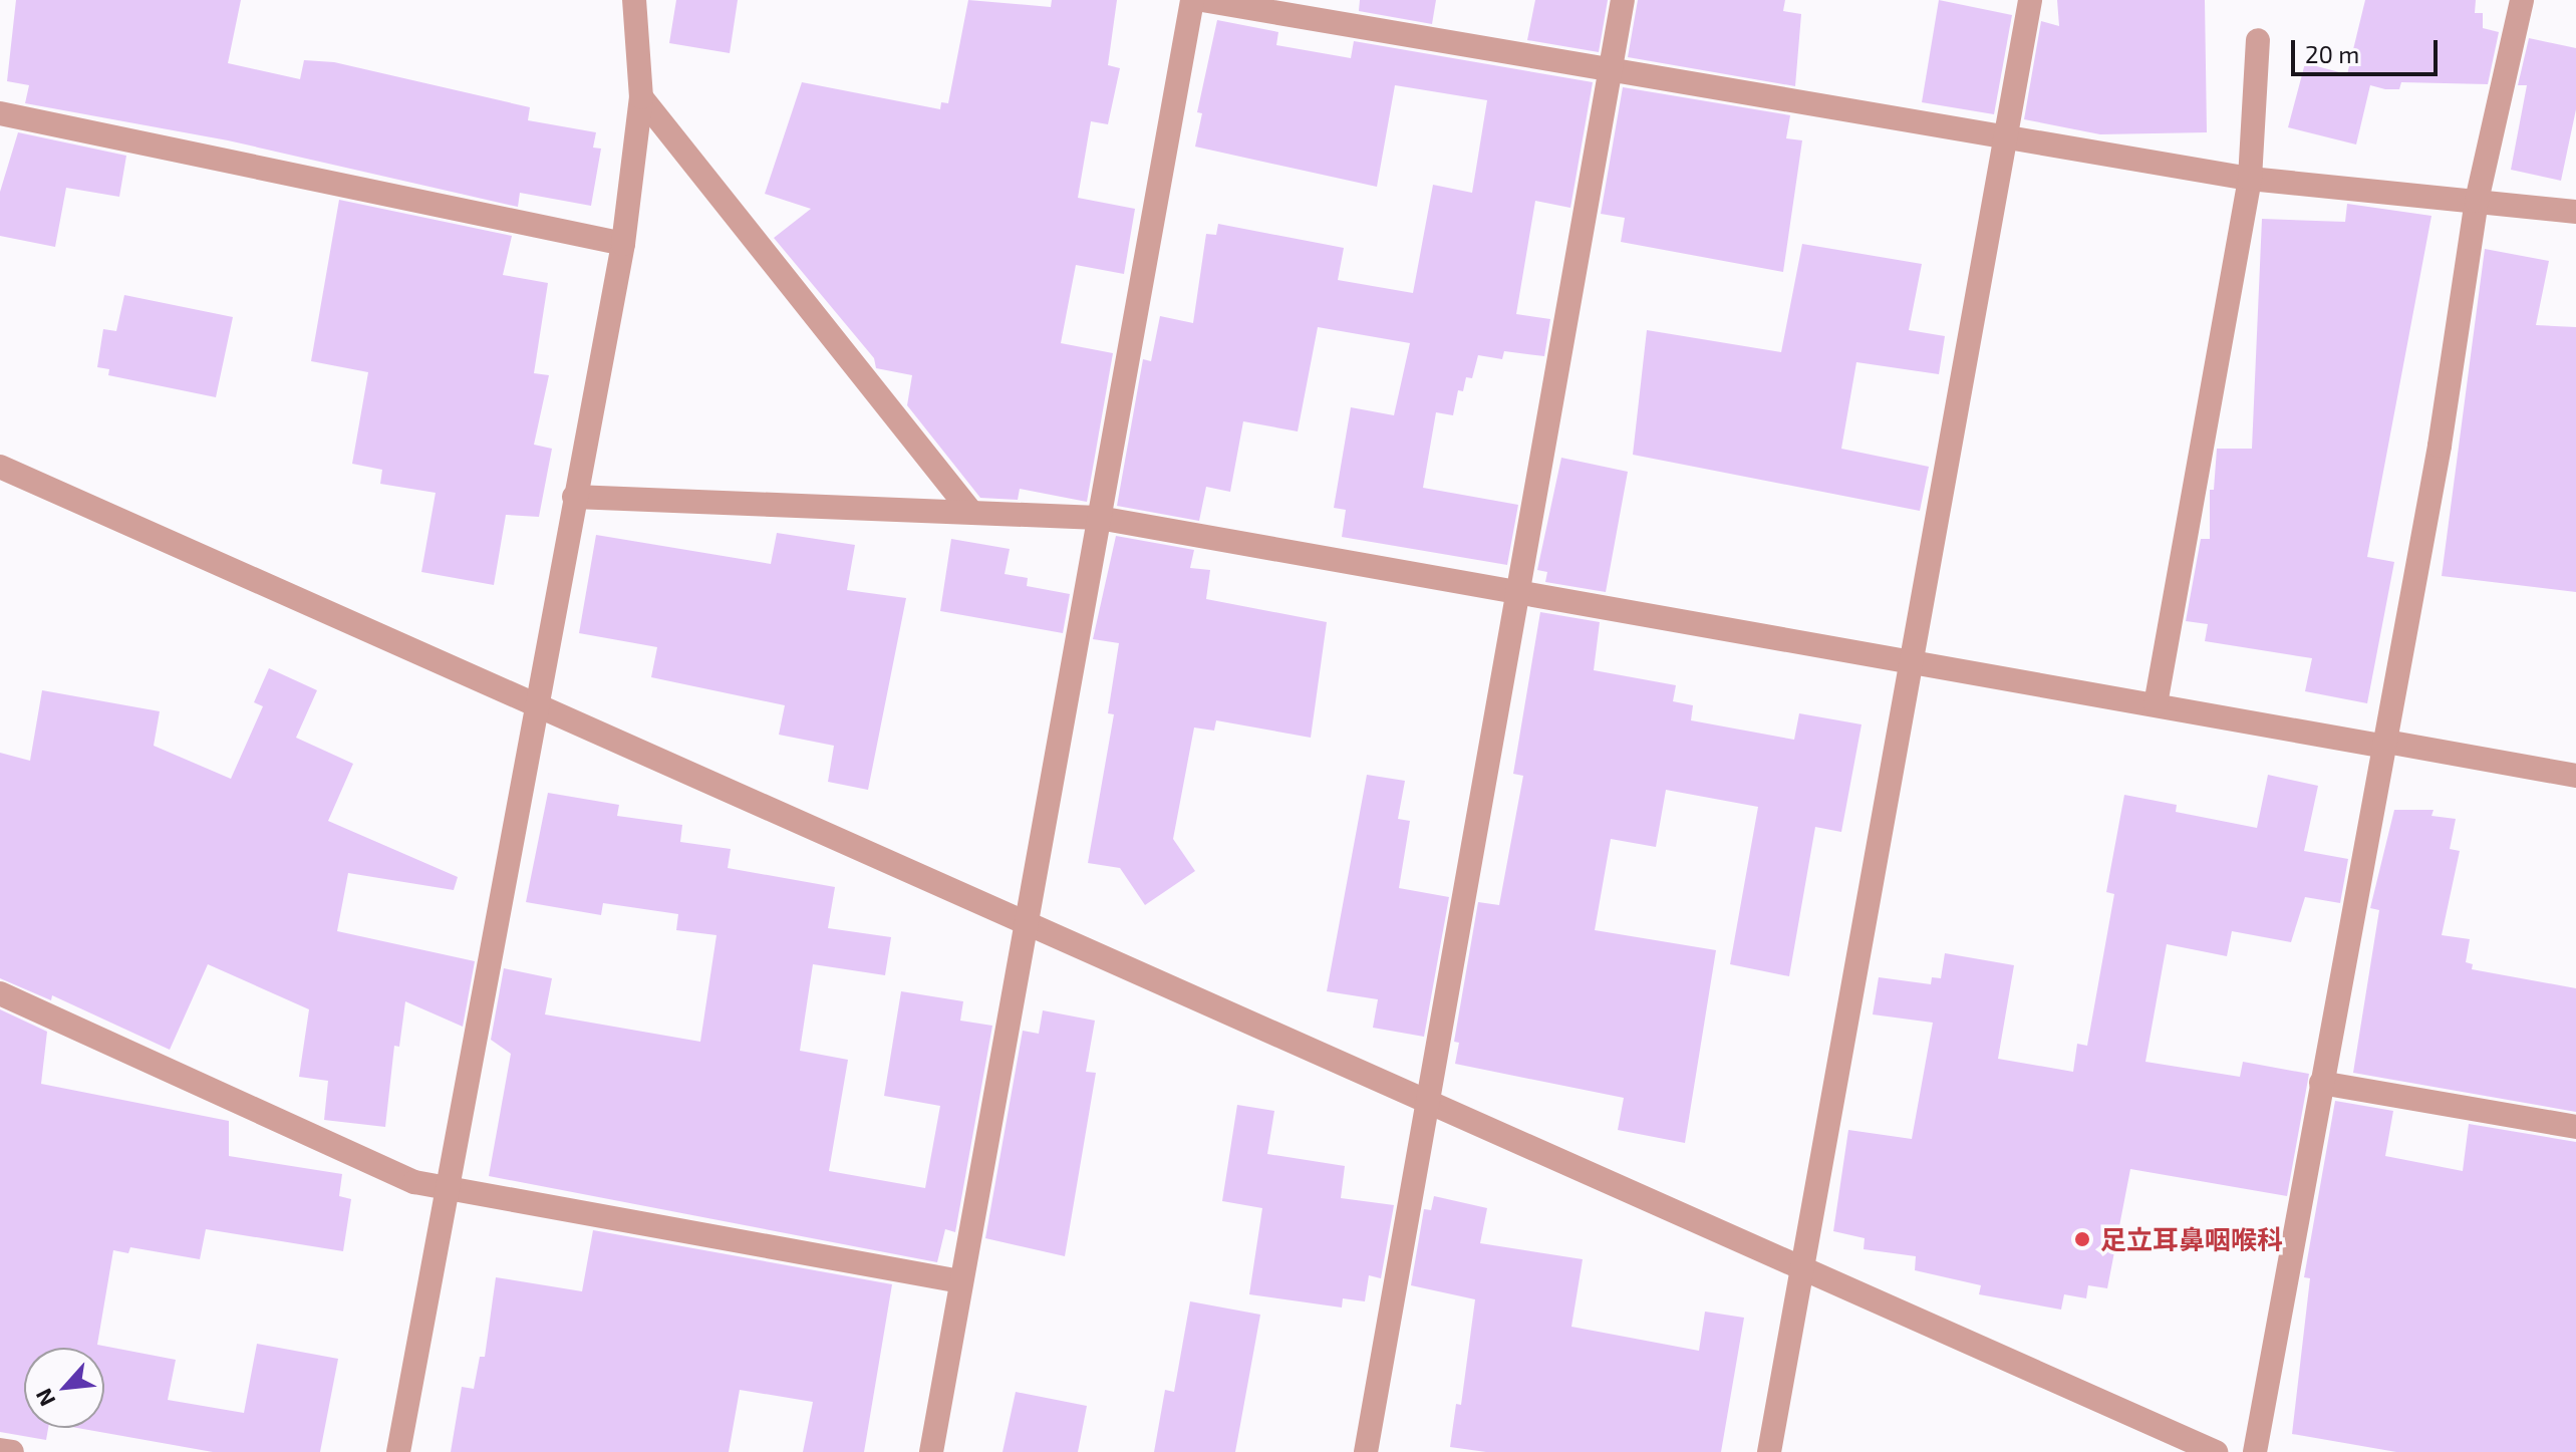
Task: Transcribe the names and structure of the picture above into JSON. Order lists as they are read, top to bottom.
{
  "places": ["足立耳鼻咽喉科"],
  "scale_bar": "20 m",
  "north": "bottom left"
}
